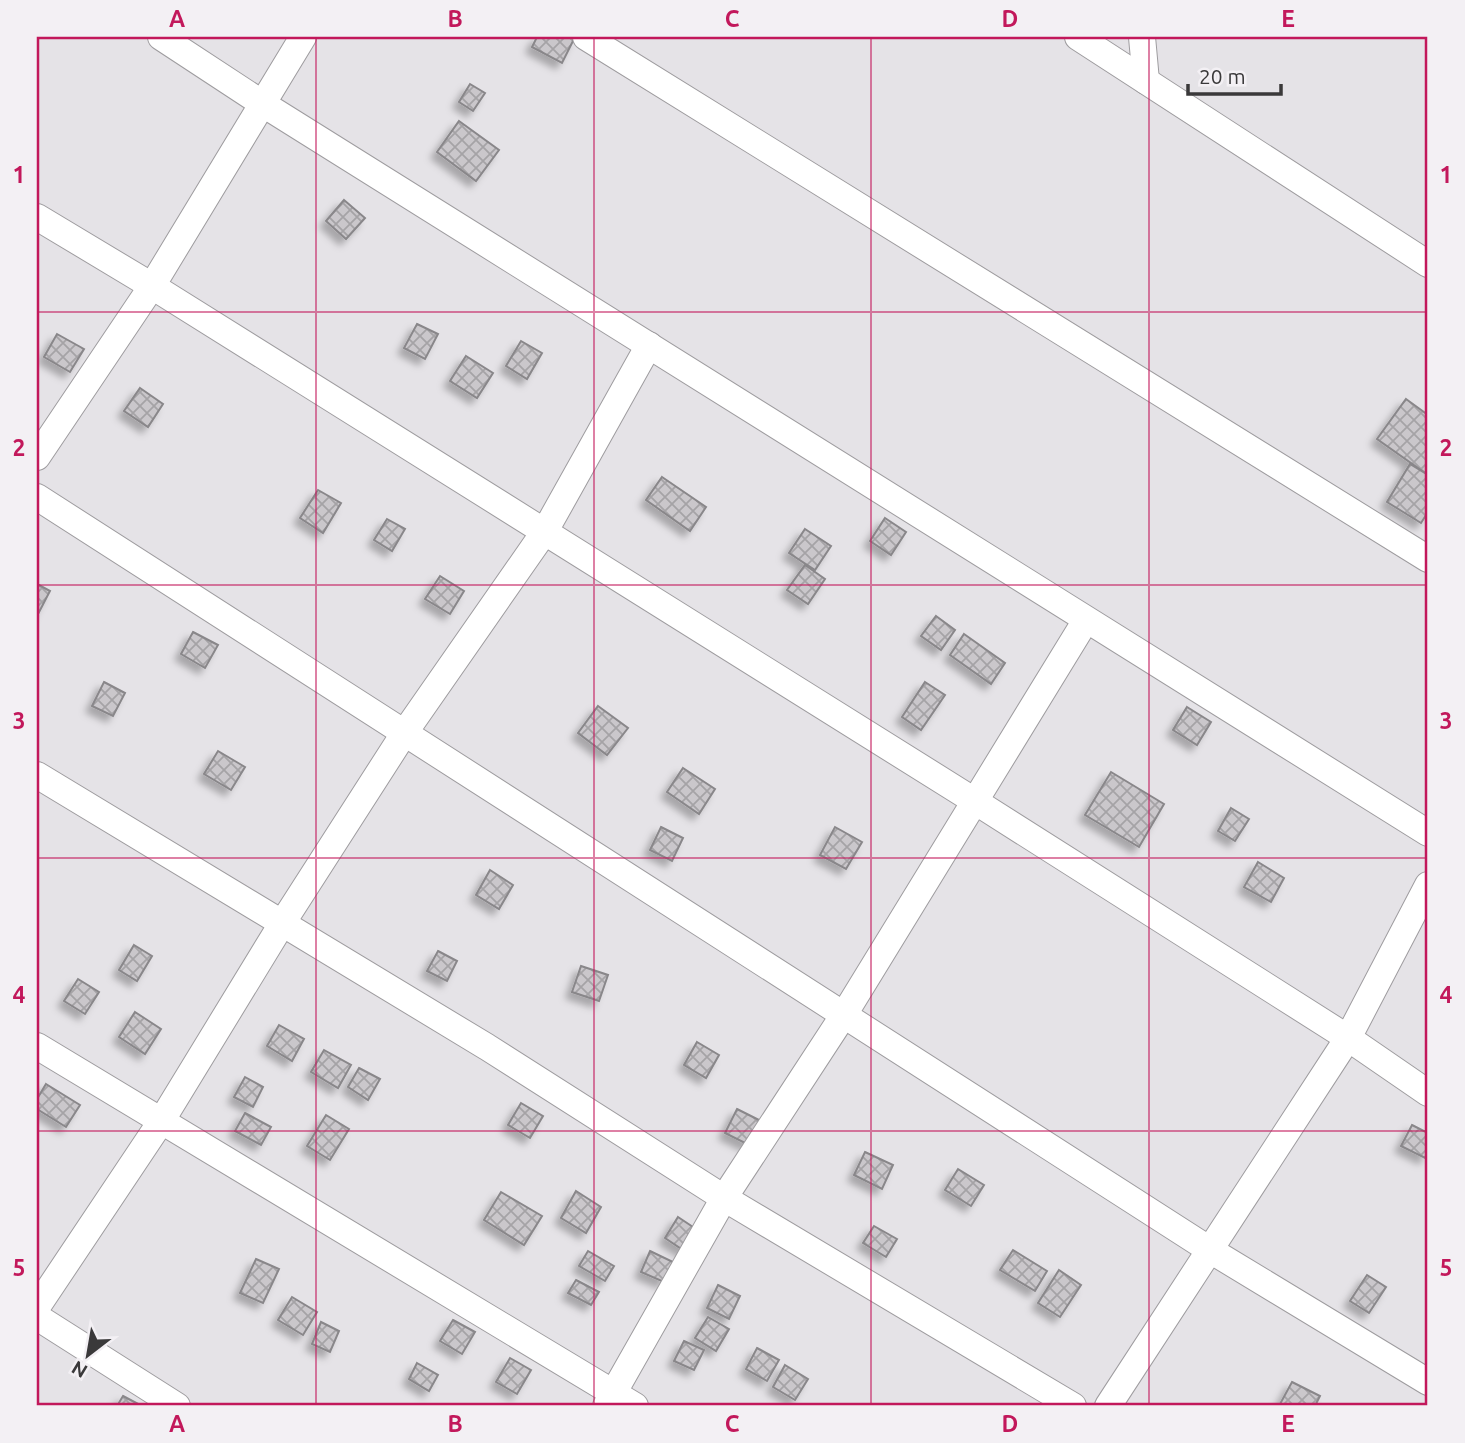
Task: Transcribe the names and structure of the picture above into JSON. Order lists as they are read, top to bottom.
{
  "scale_bar": "20 m",
  "north": "bottom left",
  "grid": {
    "columns": [
      "A",
      "B",
      "C",
      "D",
      "E"
    ],
    "rows": [
      "1",
      "2",
      "3",
      "4",
      "5"
    ]
  }
}
